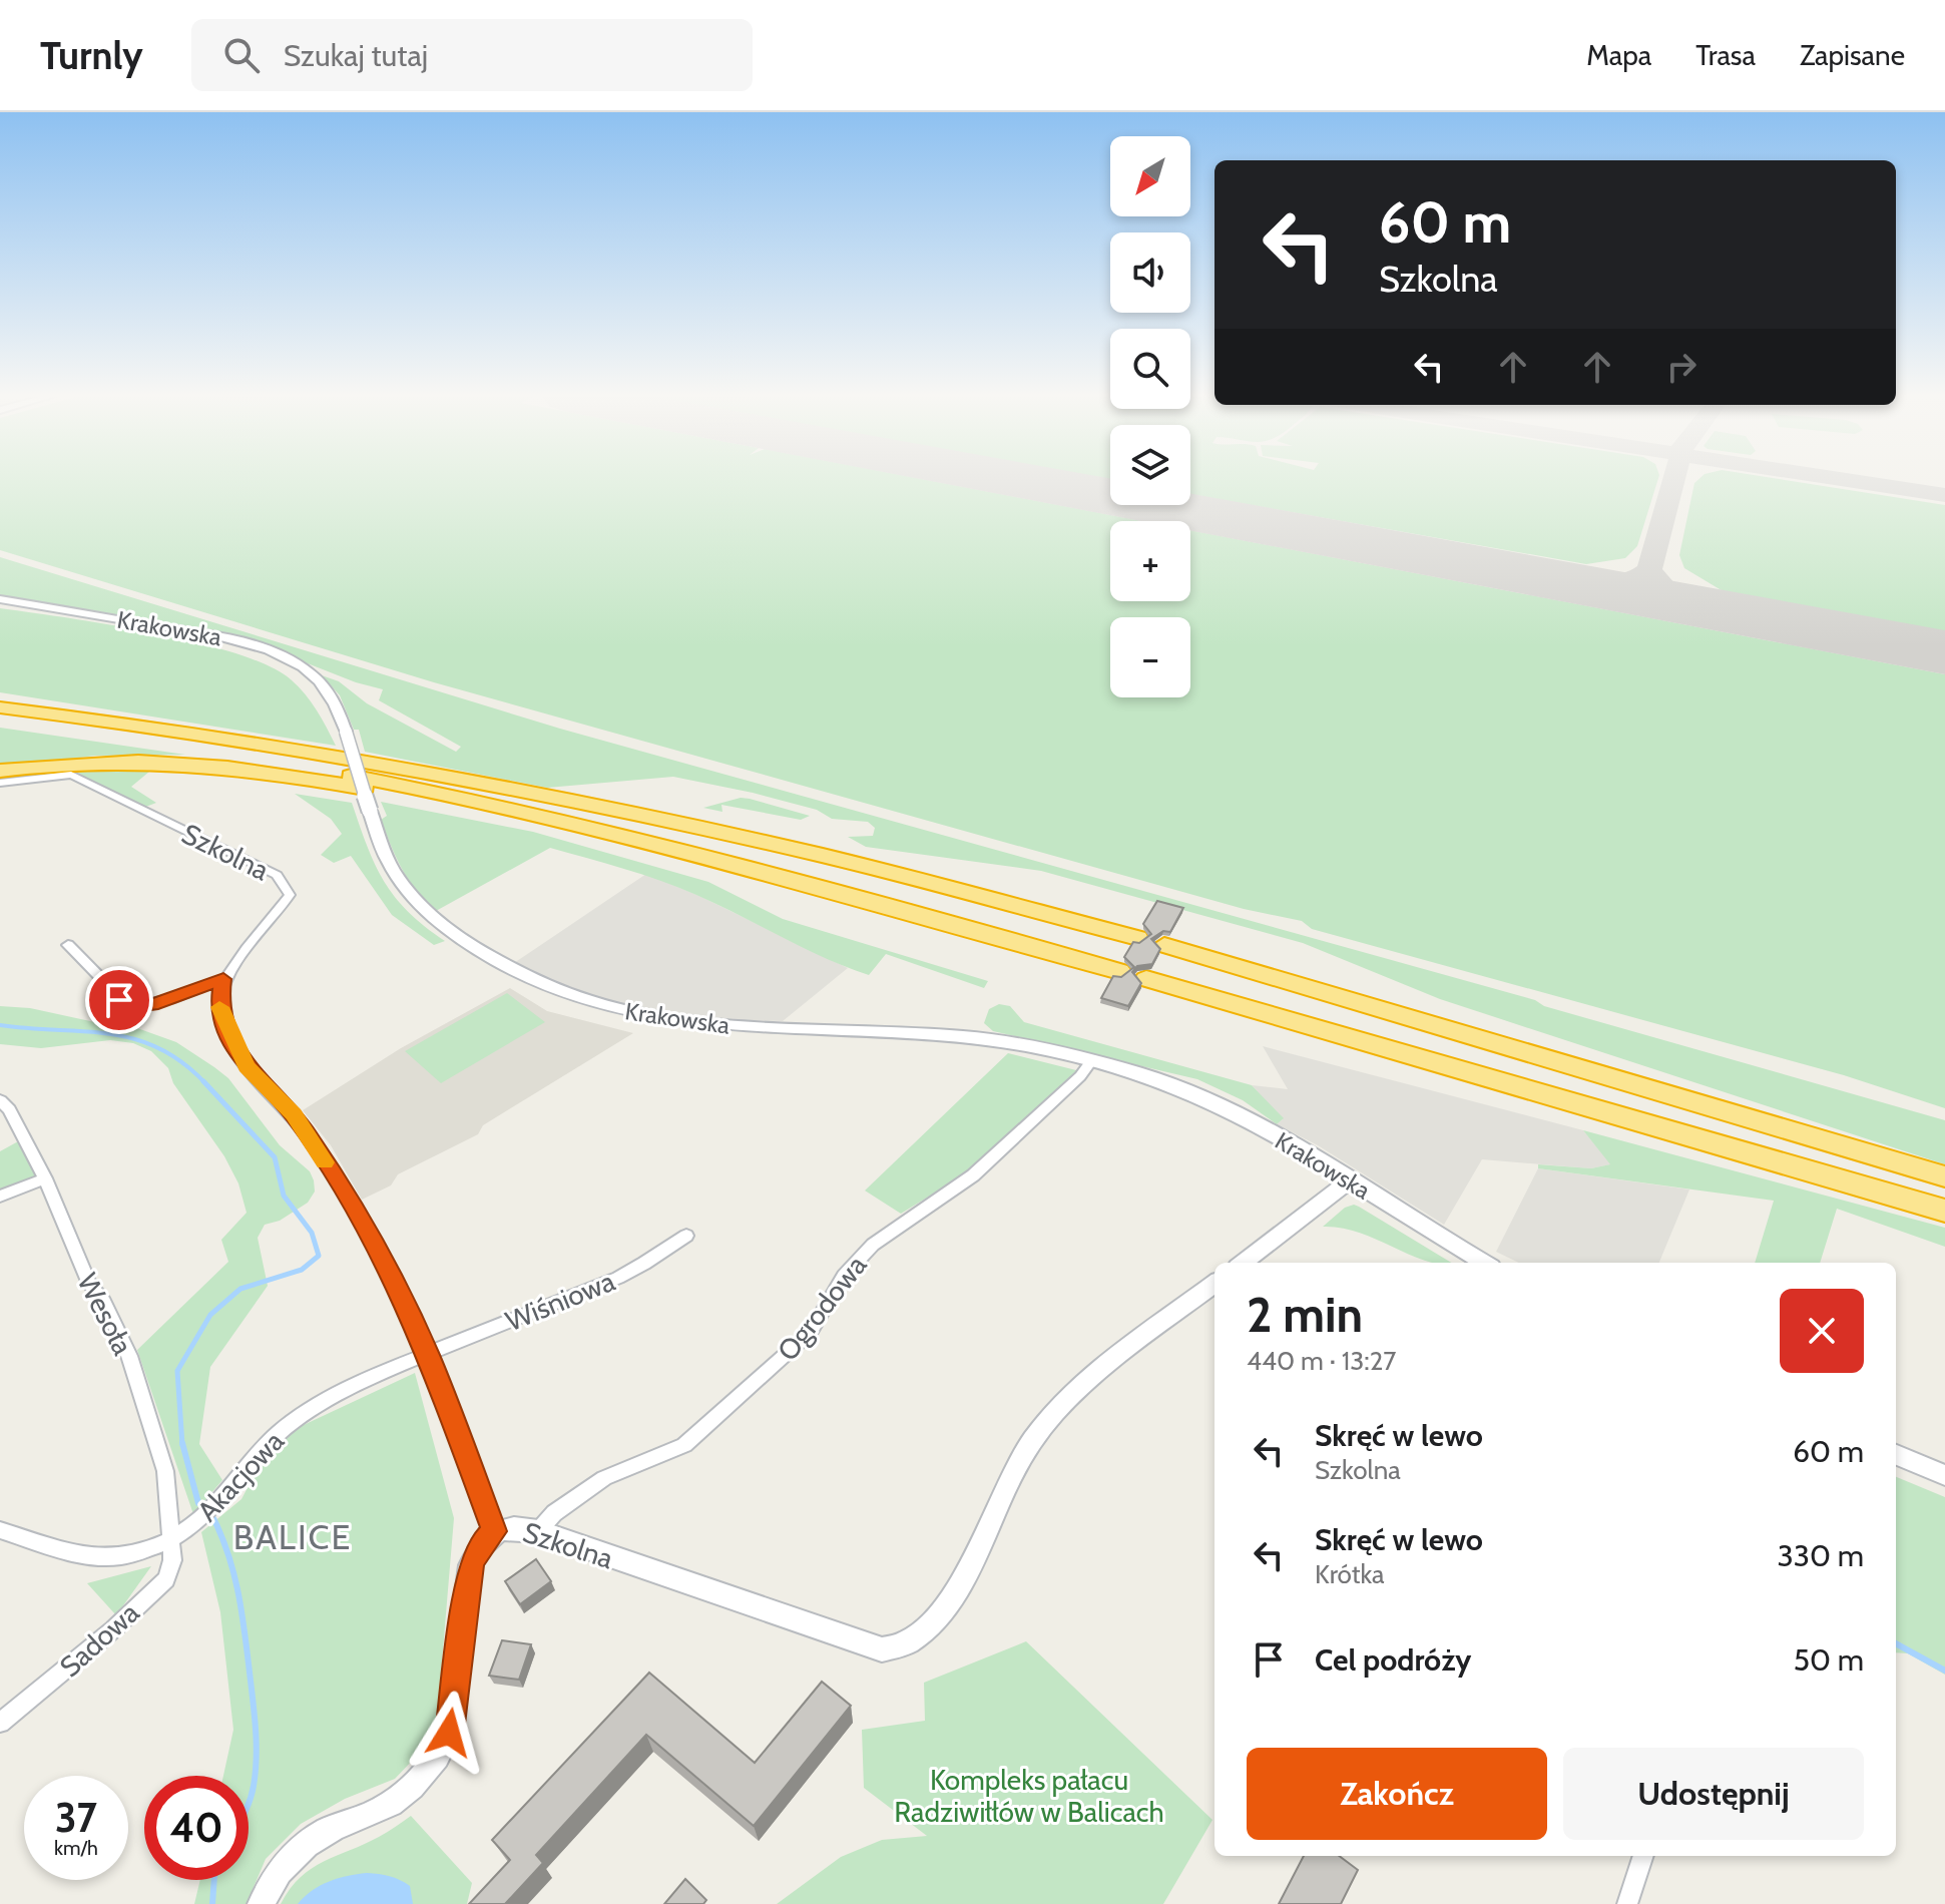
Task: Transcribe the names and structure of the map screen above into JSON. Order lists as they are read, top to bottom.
{
  "streets": {
    "street": [
      "Krakowska",
      "Szkolna",
      "Wiśniowa",
      "Ogrodowa",
      "Wesoła",
      "Akacjowa",
      "Sadowa"
    ]
  },
  "crossings": [
    ["Krakowska", "Ogrodowa"],
    ["Szkolna", "Wiśniowa"],
    ["Szkolna", "Ogrodowa"],
    ["Szkolna", "Akacjowa"],
    ["Wiśniowa", "Akacjowa"],
    ["Wesoła", "Akacjowa"],
    ["Wesoła", "Sadowa"],
    ["Akacjowa", "Sadowa"]
  ],
  "districts": ["BALICE"],
  "parks": ["Kompleks pałacu Radziwiłłów w Balicach"],
  "north": "bottom left",
  "page": {
    "header": "Turnly",
    "search": "Szukaj tutaj",
    "nav": ["Mapa", "Trasa", "Zapisane"],
    "map_buttons": ["+", "−"],
    "turn": ["60 m", "Szkolna"],
    "heading": ["2 min", "440 m · 13:27"],
    "list": [
      {
        "name": "Skręć w lewo",
        "note": "Szkolna",
        "value": "60 m"
      },
      {
        "name": "Skręć w lewo",
        "note": "Krótka",
        "value": "330 m"
      },
      {
        "name": "Cel podróży",
        "value": "50 m"
      }
    ],
    "buttons": ["Zakończ", "Udostępnij"],
    "speed": "37 km/h",
    "limit": "40"
  }
}
